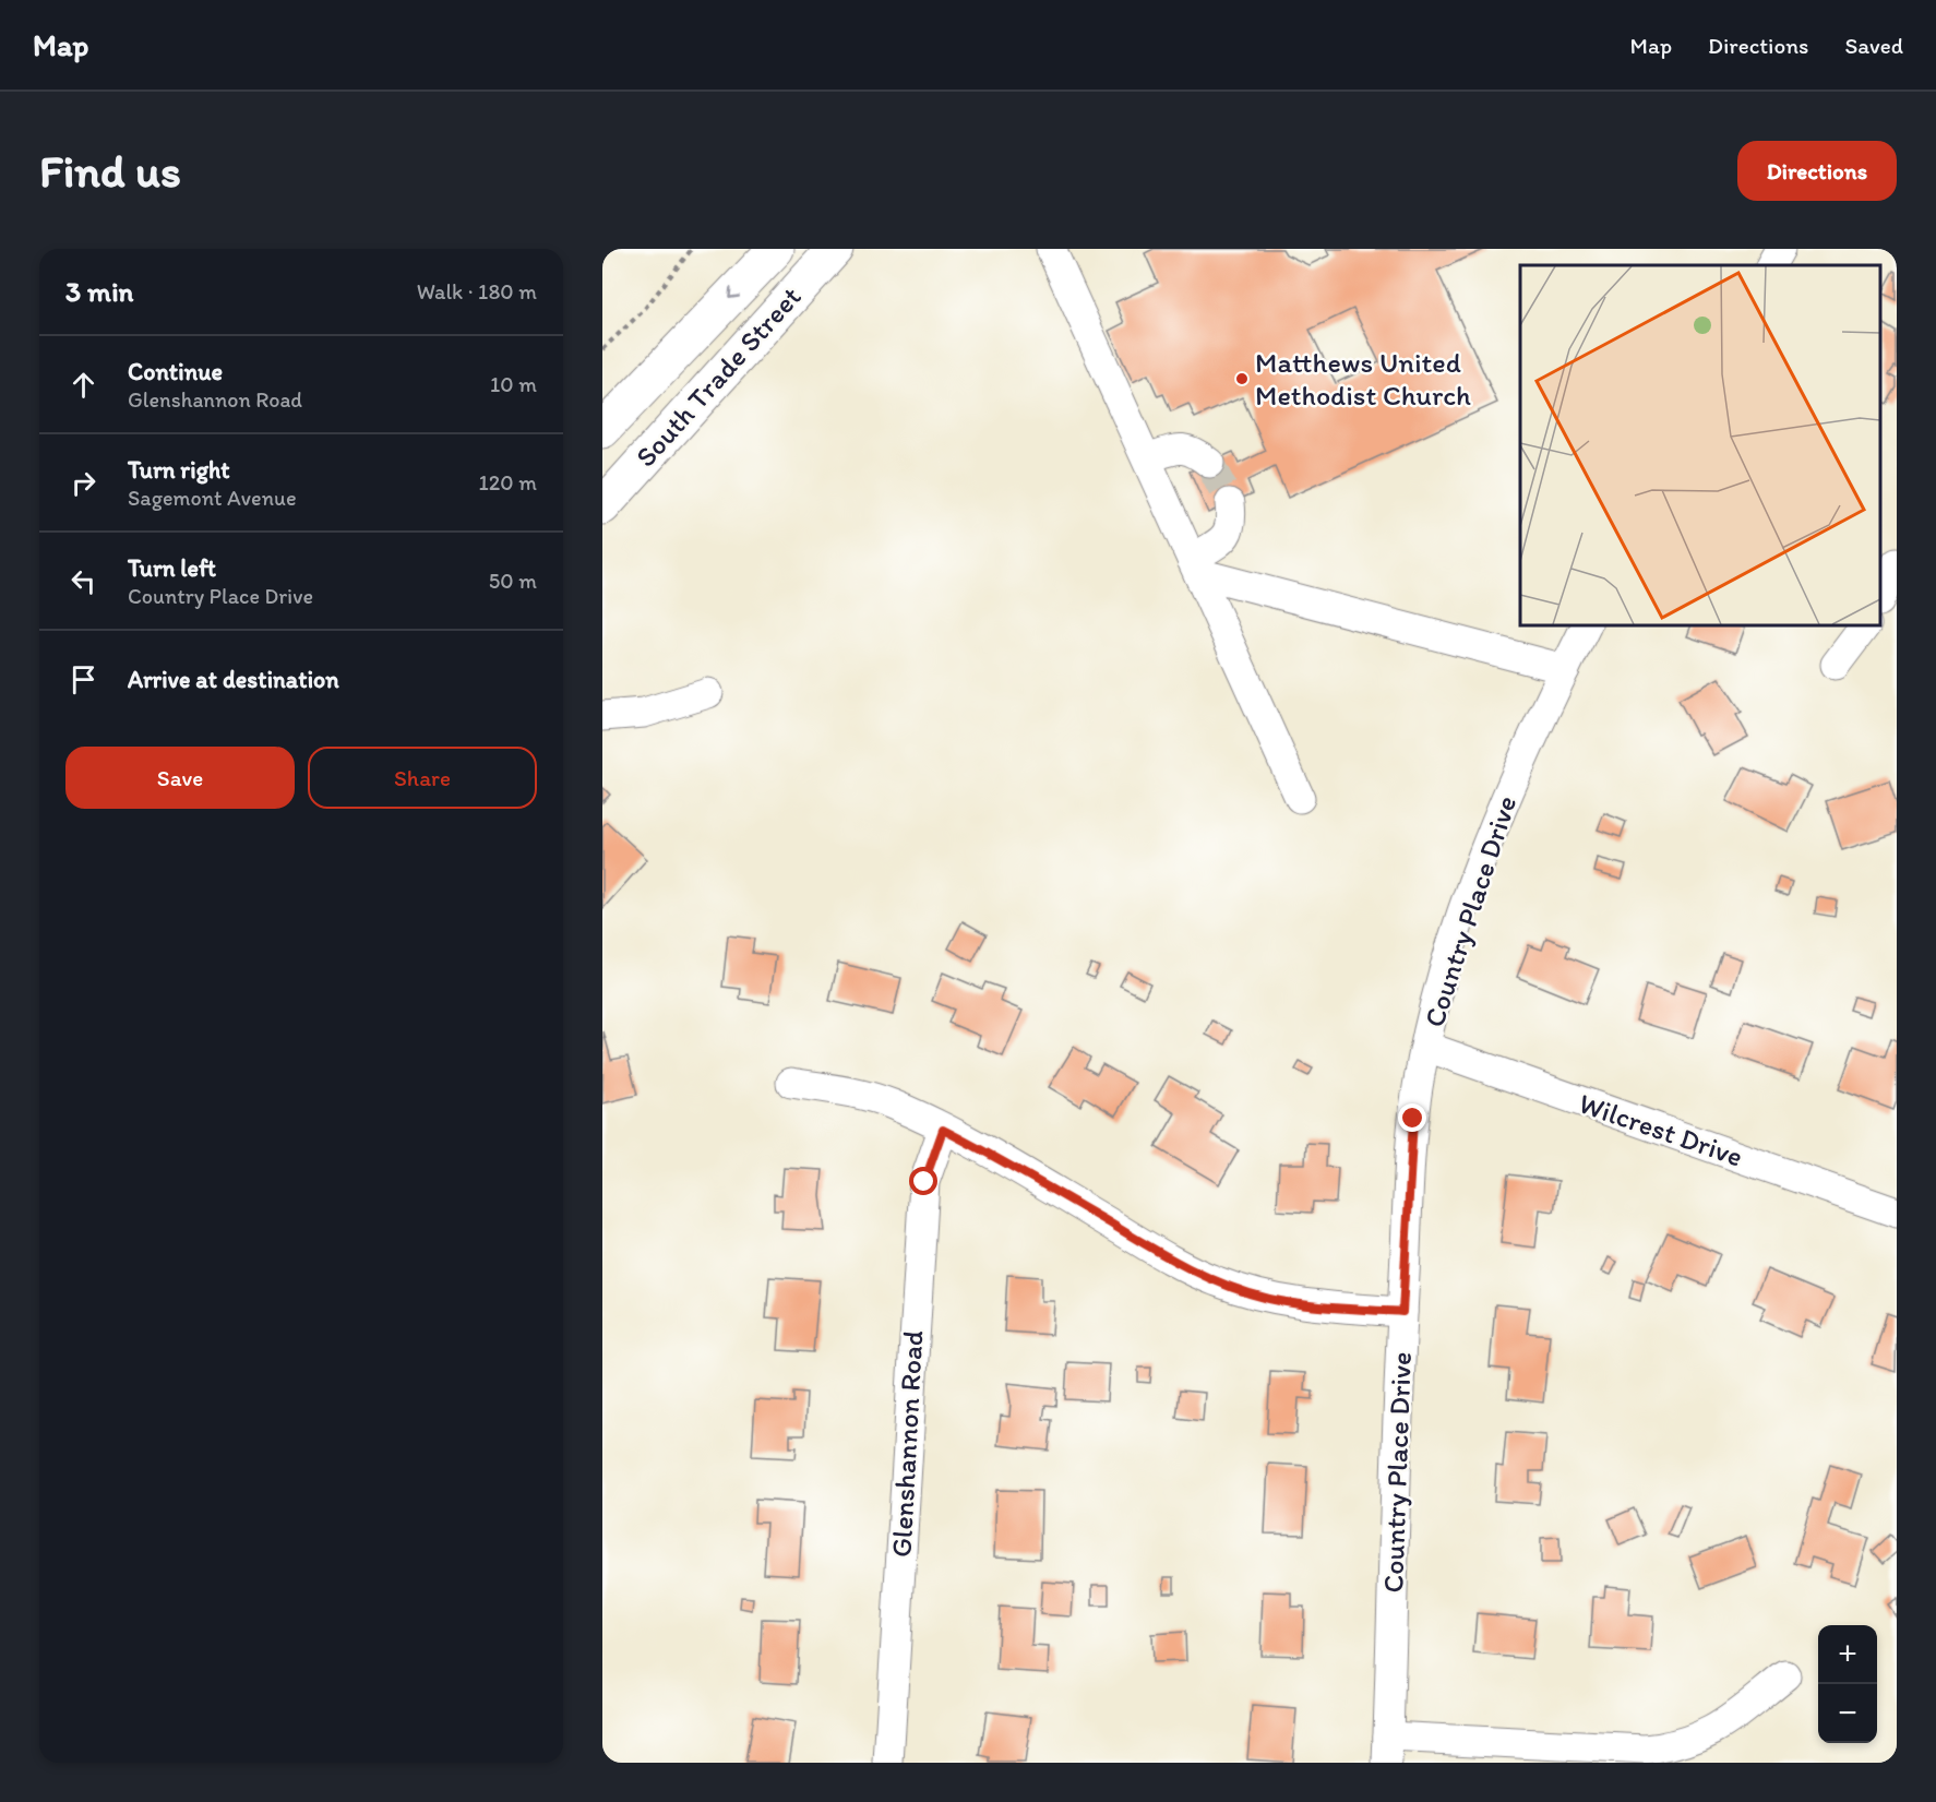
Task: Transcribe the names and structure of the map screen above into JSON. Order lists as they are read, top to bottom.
{
  "streets": {
    "main road": ["South Trade Street"],
    "street": ["Country Place Drive", "Wilcrest Drive", "Glenshannon Road"]
  },
  "crossings": [
    ["Country Place Drive", "Wilcrest Drive"]
  ],
  "places": ["Matthews United Methodist Church"],
  "page": {
    "header": "Map",
    "nav": ["Map", "Directions", "Saved"],
    "buttons": [
      "Directions",
      ["Save", "Share"]
    ],
    "title": "Find us",
    "heading": ["3 min", "Walk · 180 m"],
    "list": [
      ["Continue", "Glenshannon Road", "10 m"],
      ["Turn right", "Sagemont Avenue", "120 m"],
      ["Turn left", "Country Place Drive", "50 m"],
      "Arrive at destination"
    ],
    "map_buttons": ["+", "−"]
  }
}
